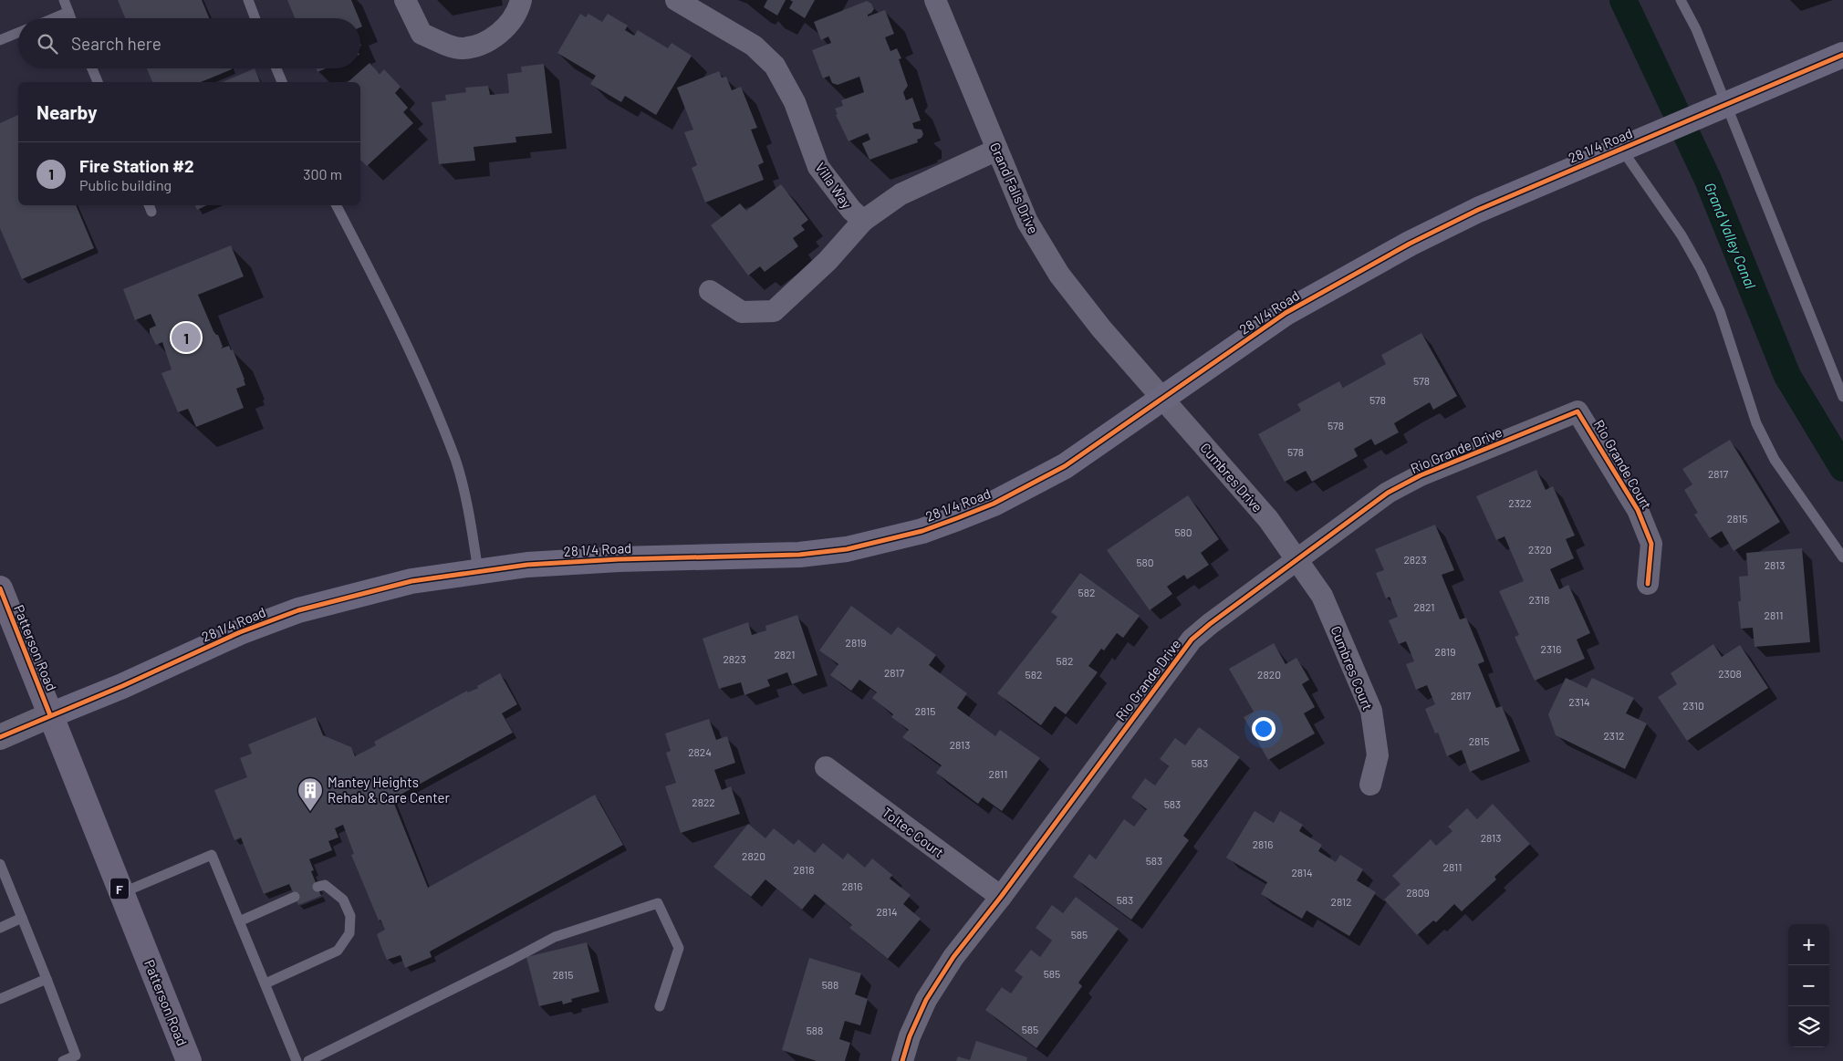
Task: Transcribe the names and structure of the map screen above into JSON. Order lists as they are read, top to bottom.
{
  "streets": {
    "main road": ["28 1/4 Road", "Patterson Road", "F"],
    "street": [
      "Villa Way",
      "Grand Falls Drive",
      "Rio Grande Drive",
      "Rio Grande Court",
      "Cumbres Drive",
      "Cumbres Court",
      "Toltec Court"
    ]
  },
  "crossings": [
    ["28 1/4 Road", "Grand Falls Drive"],
    ["28 1/4 Road", "Cumbres Drive"],
    ["28 1/4 Road", "Patterson Road"],
    ["Villa Way", "Grand Falls Drive"],
    ["Grand Falls Drive", "Cumbres Drive"],
    ["Rio Grande Drive", "Rio Grande Court"],
    ["Rio Grande Drive", "Cumbres Drive"],
    ["Rio Grande Drive", "Cumbres Court"],
    ["Rio Grande Drive", "Toltec Court"],
    ["Cumbres Drive", "Cumbres Court"]
  ],
  "water": ["Grand Valley Canal"],
  "places": {
    "building": ["Mantey Heights Rehab & Care Center"]
  },
  "house_numbers": [
    "578",
    "578",
    "578",
    "578",
    "2817",
    "2322",
    "2815",
    "580",
    "2320",
    "2823",
    "580",
    "2813",
    "582",
    "2318",
    "2821",
    "2811",
    "2819",
    "2316",
    "2819",
    "2821",
    "2823",
    "582",
    "2817",
    "2308",
    "582",
    "2820",
    "2817",
    "2314",
    "2310",
    "2815",
    "2312",
    "2815",
    "2813",
    "2824",
    "583",
    "2811",
    "2822",
    "583",
    "2813",
    "2816",
    "2820",
    "583",
    "2811",
    "2818",
    "2814",
    "2816",
    "2809",
    "583",
    "2812",
    "2814",
    "585",
    "585",
    "2815",
    "588",
    "585",
    "588"
  ],
  "page": {
    "search": "Search here",
    "heading": "Nearby",
    "list": [
      {
        "mark": "1",
        "name": "Fire Station #2",
        "note": "Public building",
        "value": "300 m"
      }
    ],
    "pins": "1",
    "map_buttons": ["+", "−"]
  }
}
